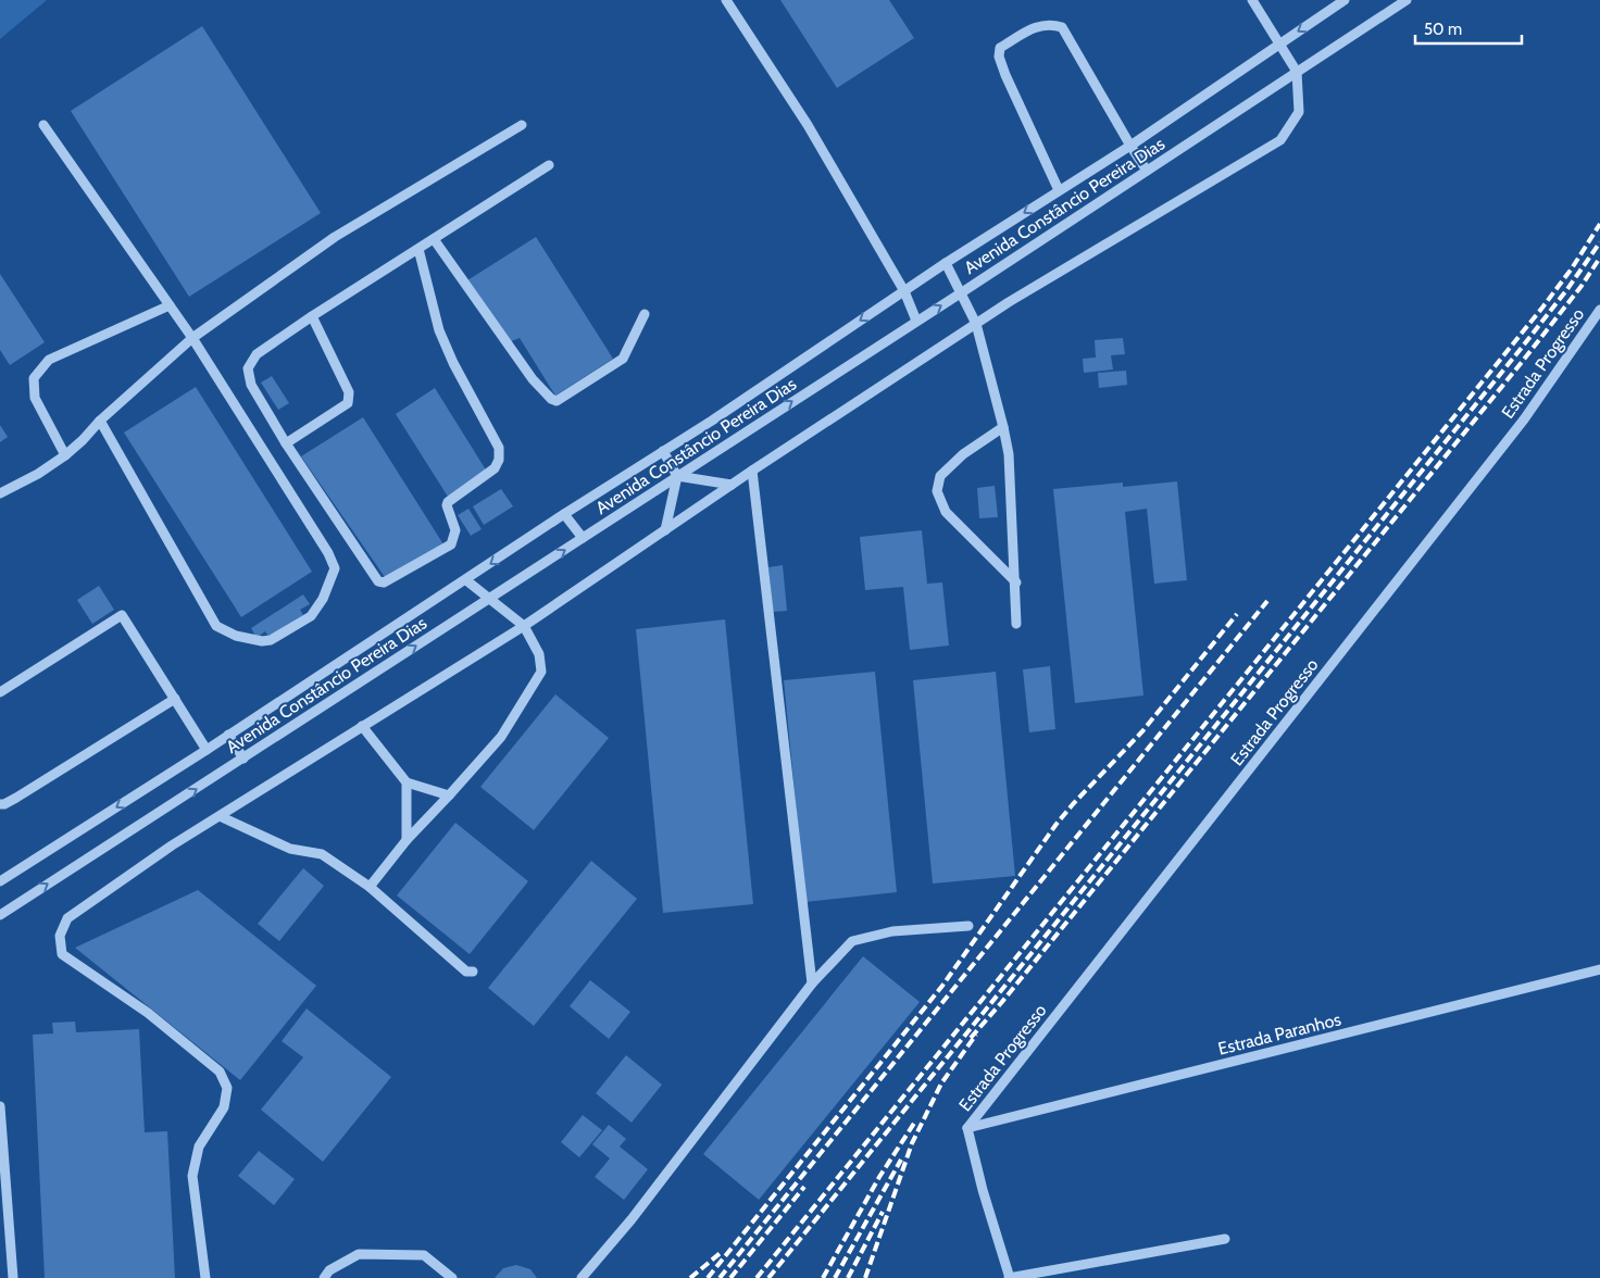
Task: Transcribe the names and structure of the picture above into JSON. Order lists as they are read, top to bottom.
{
  "streets": {
    "street": ["Avenida Constâncio Pereira Dias", "Estrada Progresso", "Estrada Paranhos"]
  },
  "crossings": [
    ["Estrada Progresso", "Estrada Paranhos"]
  ],
  "scale_bar": "50 m"
}
